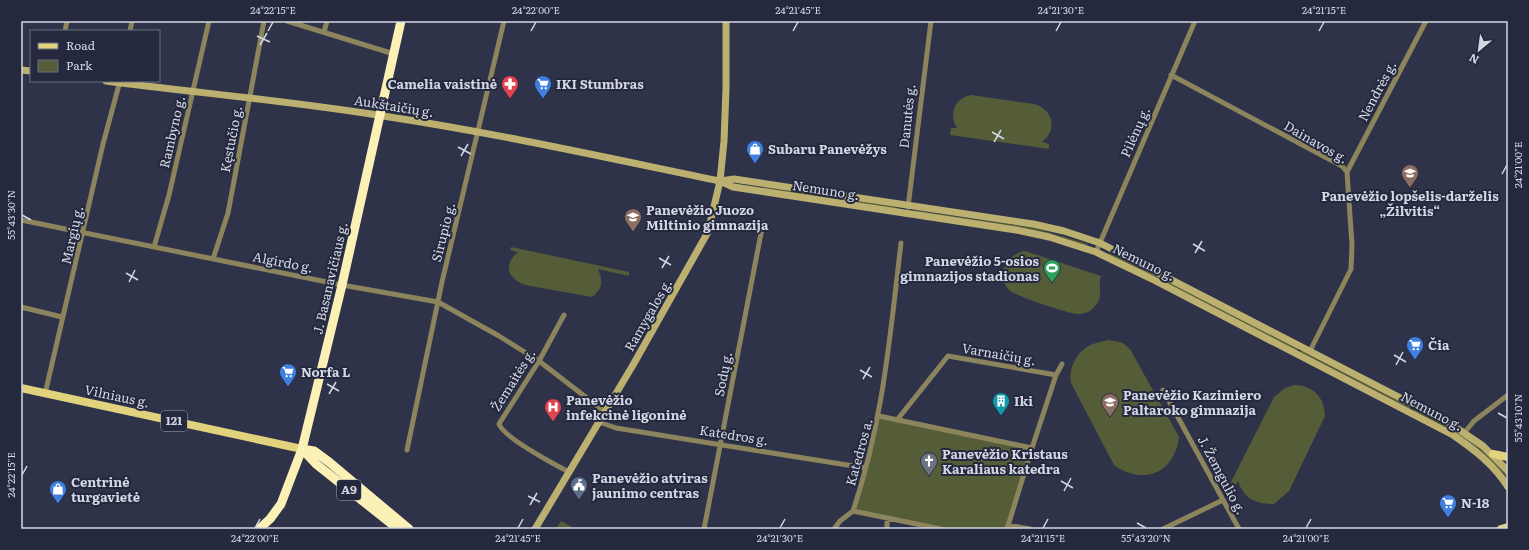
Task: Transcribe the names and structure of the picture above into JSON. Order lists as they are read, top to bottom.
{
  "streets": {
    "highway": ["J. Basanavičiaus g.", "Vilniaus g.", "A9"],
    "main road": [
      "Aukštaičių g.",
      "Nemuno g.",
      "Ramygalos g.",
      "121"
    ],
    "street": [
      "Nendrės g.",
      "Danutės g.",
      "Rambyno g.",
      "Pilėnų g.",
      "Kęstučio g.",
      "Dainavos g.",
      "Sirupio g.",
      "Margių g.",
      "Algirdo g.",
      "Varnaičių g.",
      "Sodų g.",
      "Žemaitės g.",
      "Katedros g.",
      "Katedros a.",
      "J. Žemgulio g."
    ]
  },
  "crossings": [
    ["Nendrės g.", "Dainavos g."],
    ["Aukštaičių g.", "Rambyno g."],
    ["Aukštaičių g.", "Kęstučio g."],
    ["Aukštaičių g.", "Nemuno g."],
    ["Aukštaičių g.", "Sirupio g."],
    ["Aukštaičių g.", "Margių g."],
    ["Aukštaičių g.", "J. Basanavičiaus g."],
    ["Danutės g.", "Nemuno g."],
    ["Rambyno g.", "Algirdo g."],
    ["Pilėnų g.", "Dainavos g."],
    ["Pilėnų g.", "Nemuno g."],
    ["Kęstučio g.", "Algirdo g."],
    ["Dainavos g.", "Nemuno g."],
    ["Nemuno g.", "Ramygalos g."],
    ["Sirupio g.", "Algirdo g."],
    ["Margių g.", "Algirdo g."],
    ["Margių g.", "Vilniaus g."],
    ["Algirdo g.", "J. Basanavičiaus g."],
    ["Algirdo g.", "Ramygalos g."],
    ["Algirdo g.", "Žemaitės g."],
    ["J. Basanavičiaus g.", "Vilniaus g."],
    ["J. Basanavičiaus g.", "A9"],
    ["Ramygalos g.", "Žemaitės g."],
    ["Ramygalos g.", "Katedros g."],
    ["Varnaičių g.", "Katedros a."],
    ["Sodų g.", "Katedros g."],
    ["Vilniaus g.", "A9"],
    ["Katedros g.", "Katedros a."]
  ],
  "places": {
    "pharmacy": ["Camelia vaistinė"],
    "supermarket": [
      "IKI Stumbras",
      "Čia",
      "Norfa L",
      "N-18"
    ],
    "shop": ["Subaru Panevėžys", "Centrinė turgavietė"],
    "school or university": ["Panevėžio lopšelis-darželis „Žilvitis“", "Panevėžio Juozo Miltinio gimnazija", "Panevėžio Kazimiero Paltaroko gimnazija"],
    "sports": ["Panevėžio 5-osios gimnazijos stadionas"],
    "building": ["Iki"],
    "hospital": ["Panevėžio infekcinė ligoninė"],
    "church": ["Panevėžio Kristaus Karaliaus katedra"],
    "public building": ["Panevėžio atviras jaunimo centras"]
  },
  "legend": ["Road", "Park"],
  "north": "bottom left",
  "coordinates": [
    "24°22'15\"E",
    "24°22'00\"E",
    "24°21'45\"E",
    "24°21'30\"E",
    "24°21'15\"E",
    "24°21'00\"E",
    "55°43'30\"N",
    "55°43'10\"N",
    "55°43'20\"N"
  ]
}
